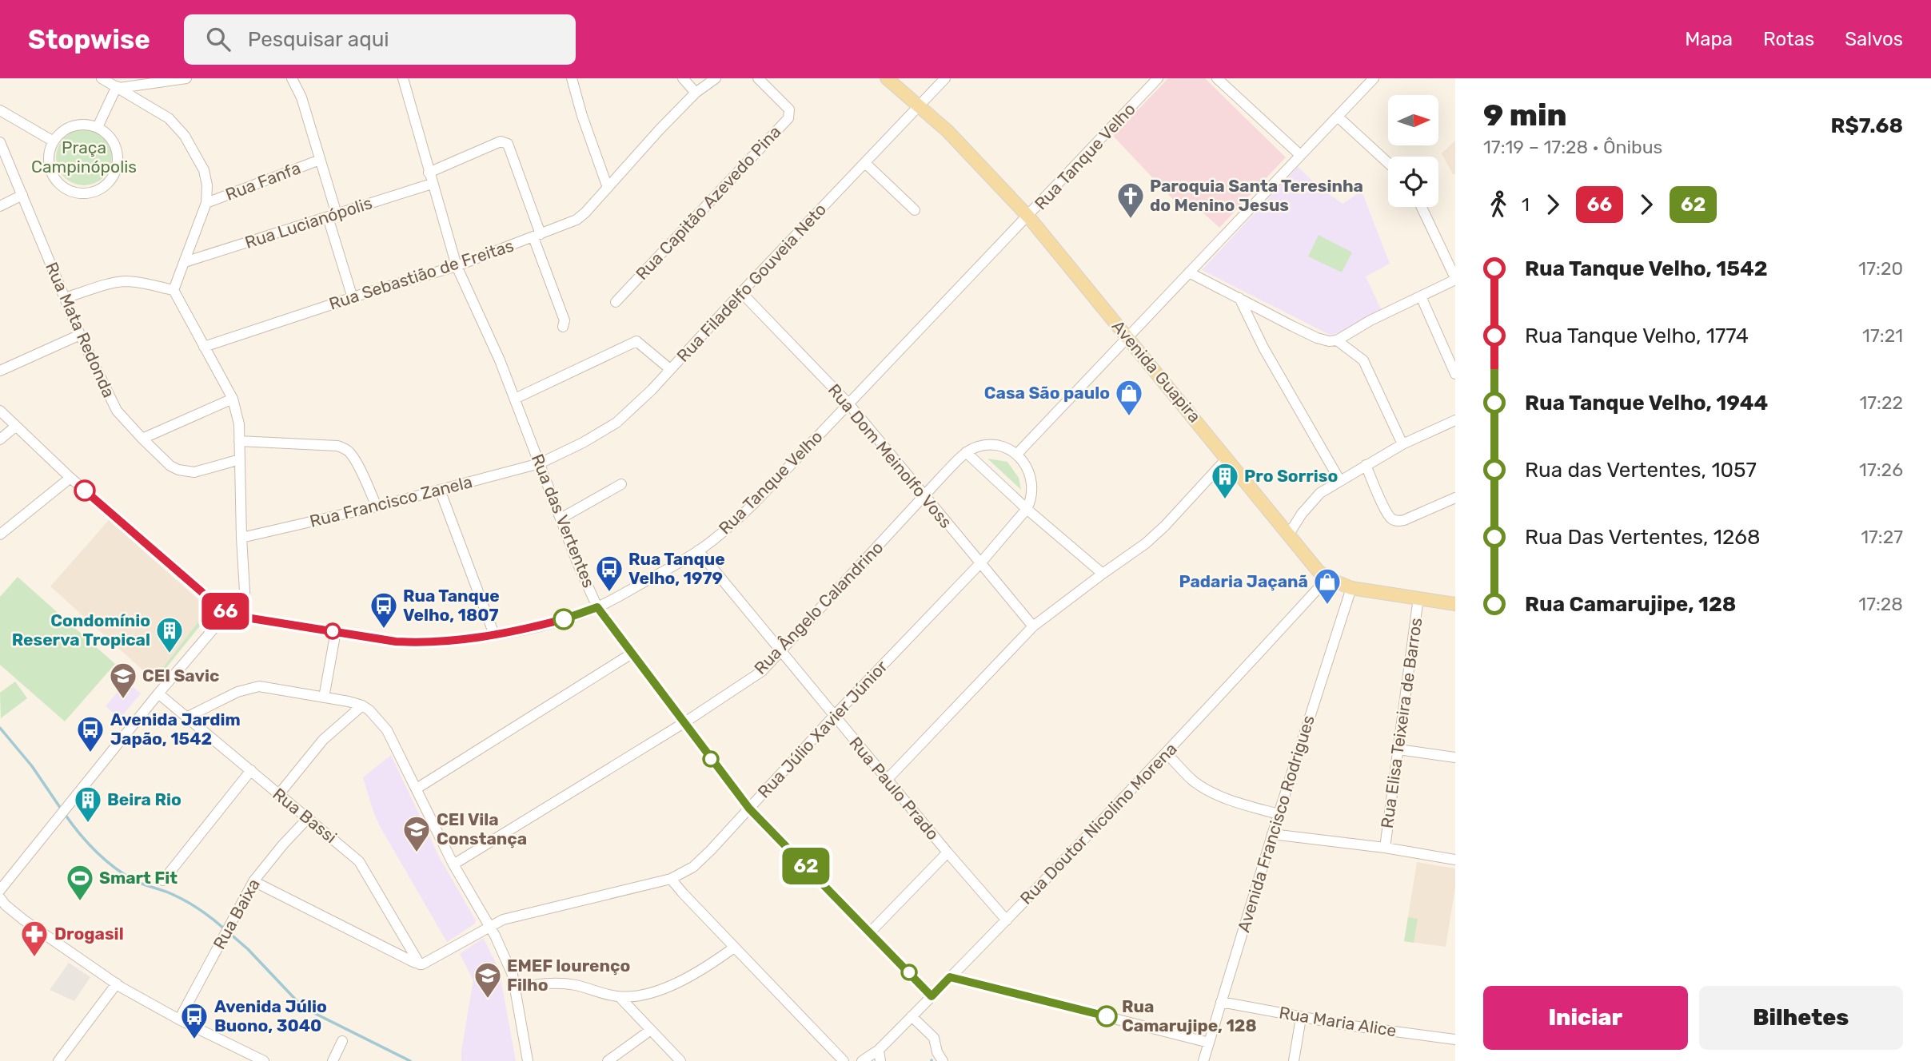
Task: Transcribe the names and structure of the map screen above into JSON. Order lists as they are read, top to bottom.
{
  "streets": {
    "main road": ["Avenida Guapira"],
    "street": [
      "Rua Tanque Velho",
      "Rua Fanfa",
      "Rua Capitão Azevedo Pina",
      "Rua Lucianópolis",
      "Rua Sebastião de Freitas",
      "Rua Filadelfo Gouveia Neto",
      "Rua Mata Redonda",
      "Rua Dom Meinolfo Voss",
      "Rua Francisco Zanela",
      "Rua das Vertentes",
      "Rua Ângelo Calandrino",
      "Rua Elisa Teixeira de Barros",
      "Rua Júlio Xavier Júnior",
      "Rua Paulo Prado",
      "Rua Bassi",
      "Rua Doutor Nicolino Morena",
      "Avenida Francisco Rodrigues",
      "Rua Baixa",
      "Rua Maria Alice"
    ]
  },
  "crossings": [
    ["Rua Tanque Velho", "Avenida Guapira"],
    ["Rua Tanque Velho", "Rua Dom Meinolfo Voss"],
    ["Rua Tanque Velho", "Rua das Vertentes"],
    ["Rua Tanque Velho", "Rua Paulo Prado"],
    ["Rua Lucianópolis", "Rua das Vertentes"],
    ["Rua Sebastião de Freitas", "Rua das Vertentes"],
    ["Rua Filadelfo Gouveia Neto", "Avenida Guapira"],
    ["Rua Filadelfo Gouveia Neto", "Rua Dom Meinolfo Voss"],
    ["Rua Filadelfo Gouveia Neto", "Rua Francisco Zanela"],
    ["Rua Filadelfo Gouveia Neto", "Rua das Vertentes"],
    ["Avenida Guapira", "Rua Elisa Teixeira de Barros"],
    ["Avenida Guapira", "Rua Doutor Nicolino Morena"],
    ["Avenida Guapira", "Avenida Francisco Rodrigues"],
    ["Rua Dom Meinolfo Voss", "Rua Ângelo Calandrino"],
    ["Rua Dom Meinolfo Voss", "Rua Júlio Xavier Júnior"],
    ["Rua Francisco Zanela", "Rua das Vertentes"],
    ["Rua das Vertentes", "Rua Ângelo Calandrino"],
    ["Rua das Vertentes", "Rua Júlio Xavier Júnior"],
    ["Rua das Vertentes", "Rua Doutor Nicolino Morena"],
    ["Rua Ângelo Calandrino", "Rua Paulo Prado"],
    ["Rua Júlio Xavier Júnior", "Rua Paulo Prado"],
    ["Rua Júlio Xavier Júnior", "Rua Bassi"],
    ["Rua Paulo Prado", "Rua Doutor Nicolino Morena"],
    ["Rua Bassi", "Rua Baixa"],
    ["Avenida Francisco Rodrigues", "Rua Maria Alice"]
  ],
  "parks": ["Praça Campinópolis"],
  "places": {
    "church": ["Paroquia Santa Teresinha do Menino Jesus"],
    "shop": ["Casa São paulo", "Padaria Jaçanã"],
    "building": ["Pro Sorriso", "Condomínio Reserva Tropical", "Beira Rio"],
    "bus stop": [
      "Rua Tanque Velho, 1979",
      "Rua Tanque Velho, 1807",
      "Avenida Jardim Japão, 1542",
      "Avenida Júlio Buono, 3040"
    ],
    "school or university": ["CEI Savic", "CEI Vila Constança", "EMEF lourenço Filho"],
    "sports": ["Smart Fit"],
    "pharmacy": ["Drogasil"],
    "other": ["Rua Camarujipe, 128"]
  },
  "lines": ["bus line 66", "bus line 62"],
  "north": "right",
  "page": {
    "header": "Stopwise",
    "search": "Pesquisar aqui",
    "nav": ["Mapa", "Rotas", "Salvos"],
    "on_map": ["66", "62"],
    "heading": ["9 min", "17:19 – 17:28 · Ônibus", "R$7.68"],
    "legs": ["1", "66", "62"],
    "list": [
      {
        "name": "Rua Tanque Velho, 1542",
        "value": "17:20"
      },
      {
        "name": "Rua Tanque Velho, 1774",
        "value": "17:21"
      },
      {
        "name": "Rua Tanque Velho, 1944",
        "value": "17:22"
      },
      {
        "name": "Rua das Vertentes, 1057",
        "value": "17:26"
      },
      {
        "name": "Rua Das Vertentes, 1268",
        "value": "17:27"
      },
      {
        "name": "Rua Camarujipe, 128",
        "value": "17:28"
      }
    ],
    "buttons": ["Iniciar", "Bilhetes"]
  }
}
